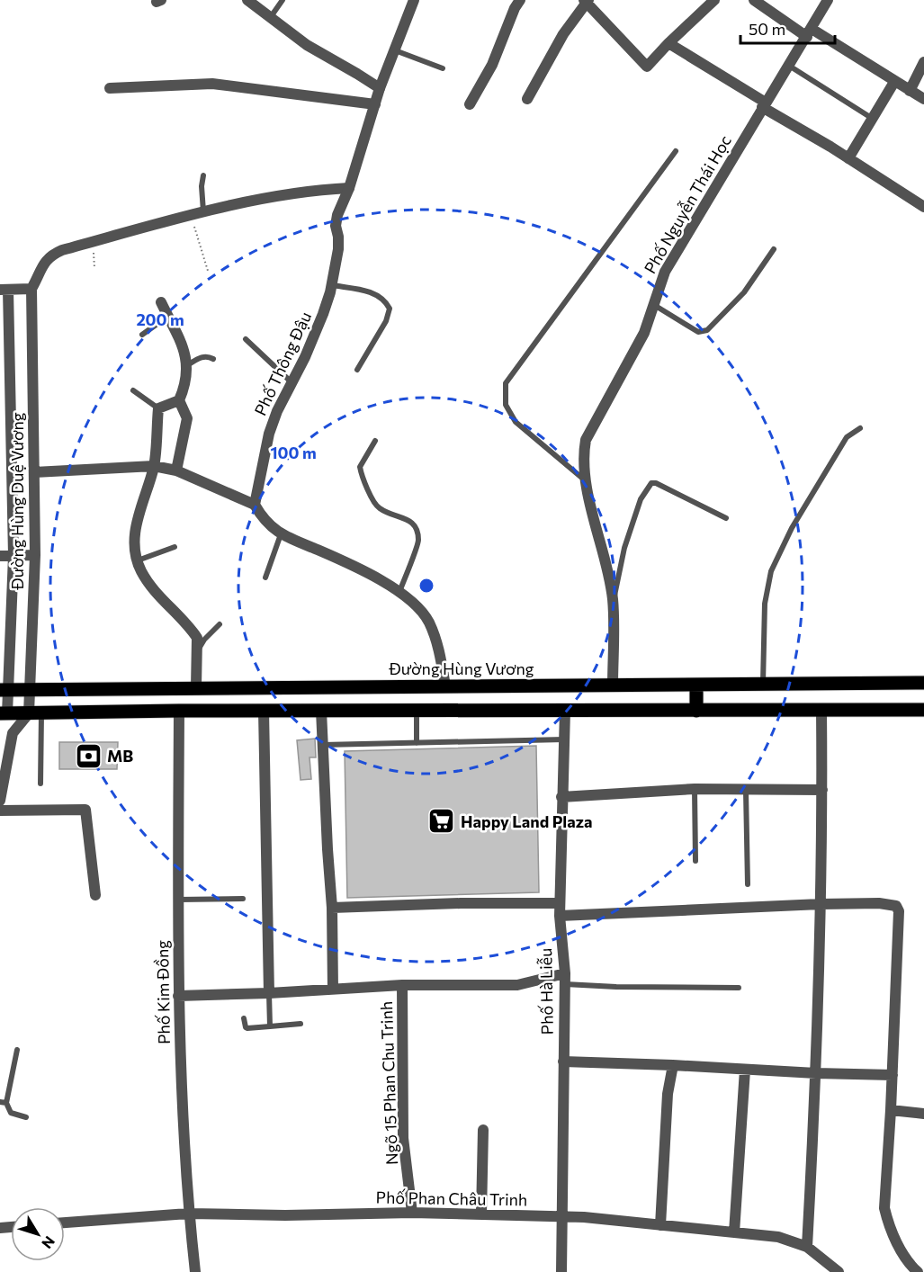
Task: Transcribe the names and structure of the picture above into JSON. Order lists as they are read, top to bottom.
{
  "streets": {
    "main road": ["Đường Hùng Vương"],
    "street": [
      "Phố Nguyễn Thái Học",
      "Phố Thông Đậu",
      "Đường Hùng Duệ Vương",
      "Phố Hà Liễu",
      "Phố Kim Đồng",
      "Ngõ 15 Phan Chu Trinh",
      "Phố Phan Châu Trinh"
    ]
  },
  "crossings": [
    ["Phố Nguyễn Thái Học", "Đường Hùng Vương"],
    ["Đường Hùng Duệ Vương", "Đường Hùng Vương"],
    ["Phố Hà Liễu", "Phố Phan Châu Trinh"],
    ["Phố Kim Đồng", "Phố Phan Châu Trinh"],
    ["Ngõ 15 Phan Chu Trinh", "Phố Phan Châu Trinh"]
  ],
  "places": {
    "bank": ["MB"],
    "supermarket": ["Happy Land Plaza"]
  },
  "scale_bar": "50 m",
  "north": "bottom right",
  "rings": ["200 m", "100 m"]
}
